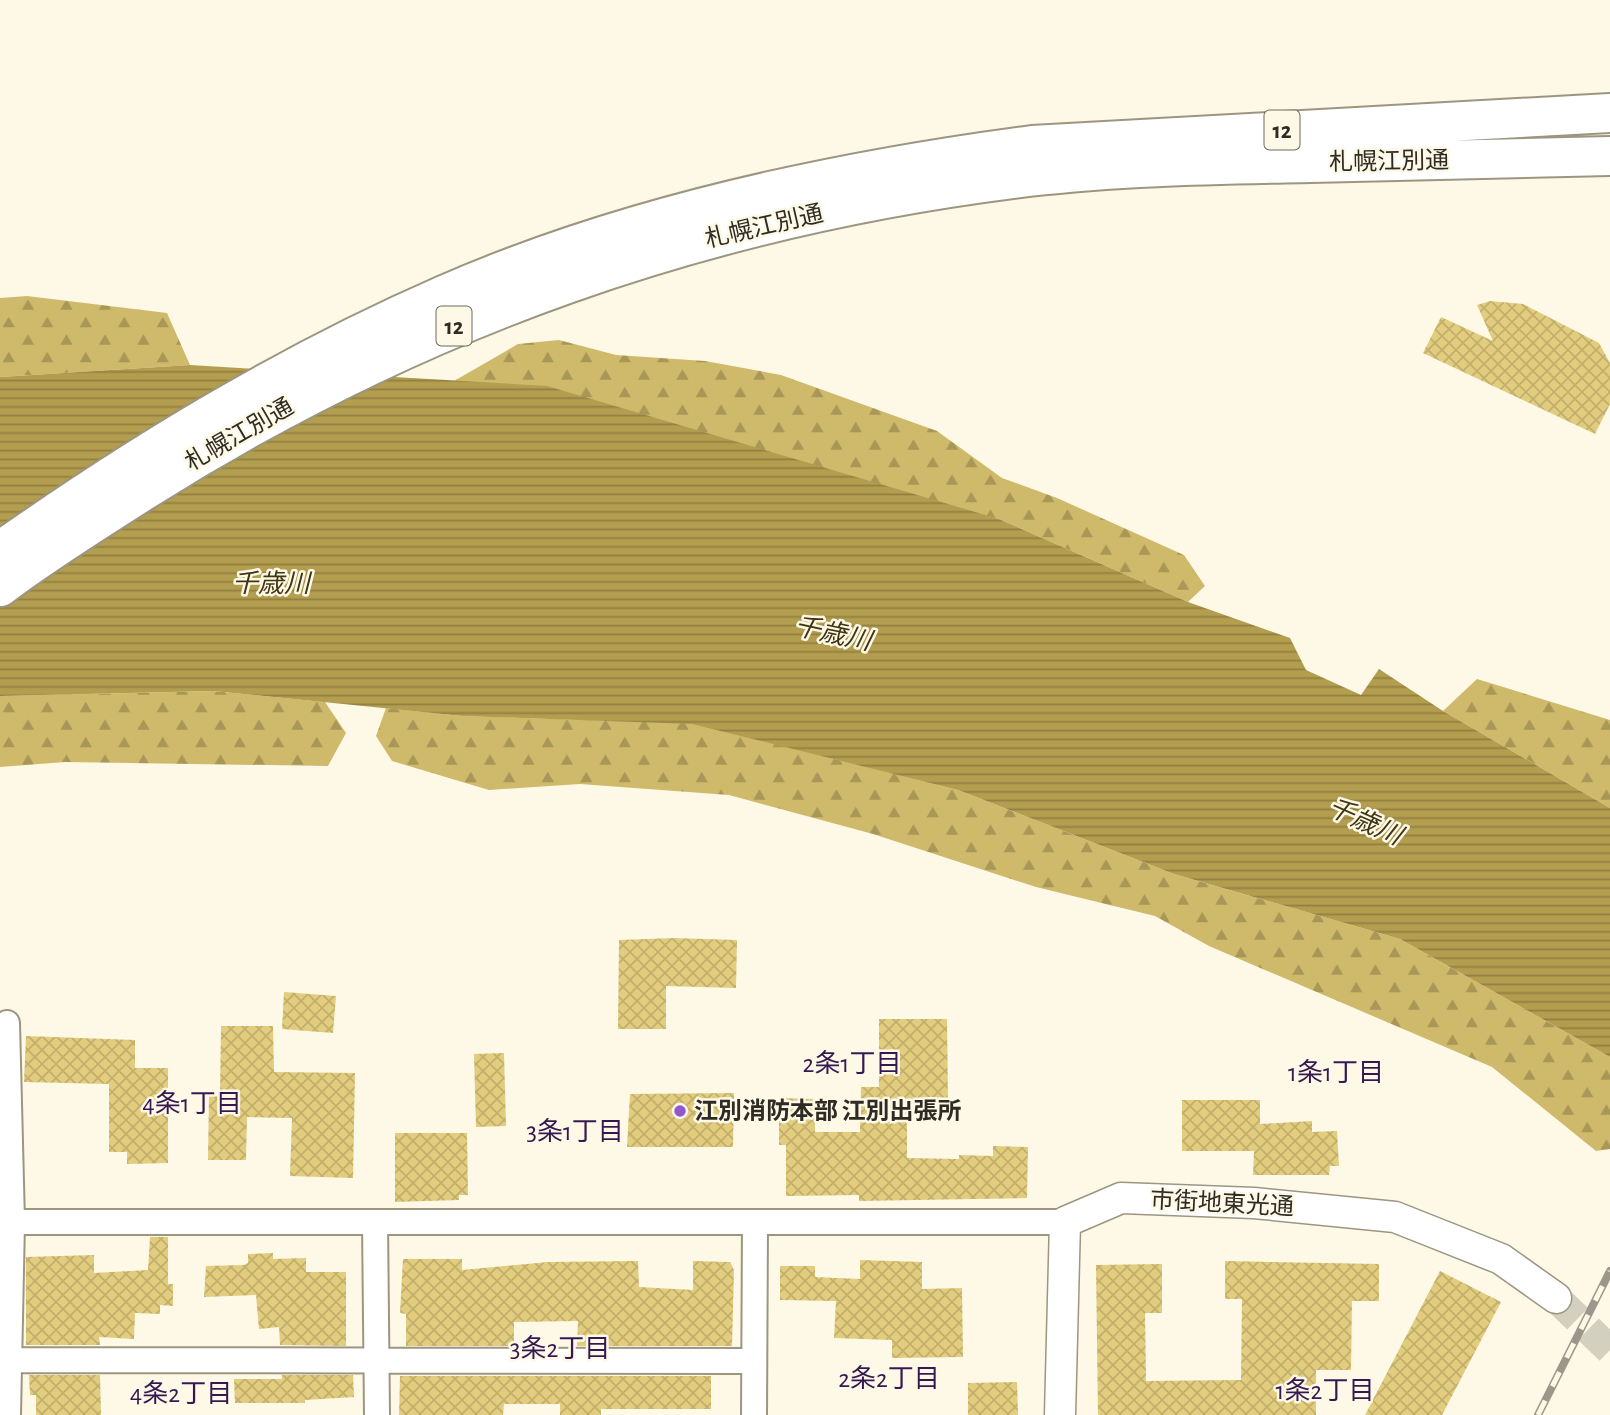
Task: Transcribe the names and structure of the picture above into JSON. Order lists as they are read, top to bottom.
{
  "streets": {
    "highway": ["12", "札幌江別通"],
    "street": ["市街地東光通"]
  },
  "districts": [
    "2条1丁目",
    "1条1丁目",
    "4条1丁目",
    "3条1丁目",
    "3条2丁目",
    "2条2丁目",
    "1条2丁目",
    "4条2丁目"
  ],
  "water": ["千歳川"],
  "places": ["江別消防本部 江別出張所"]
}
